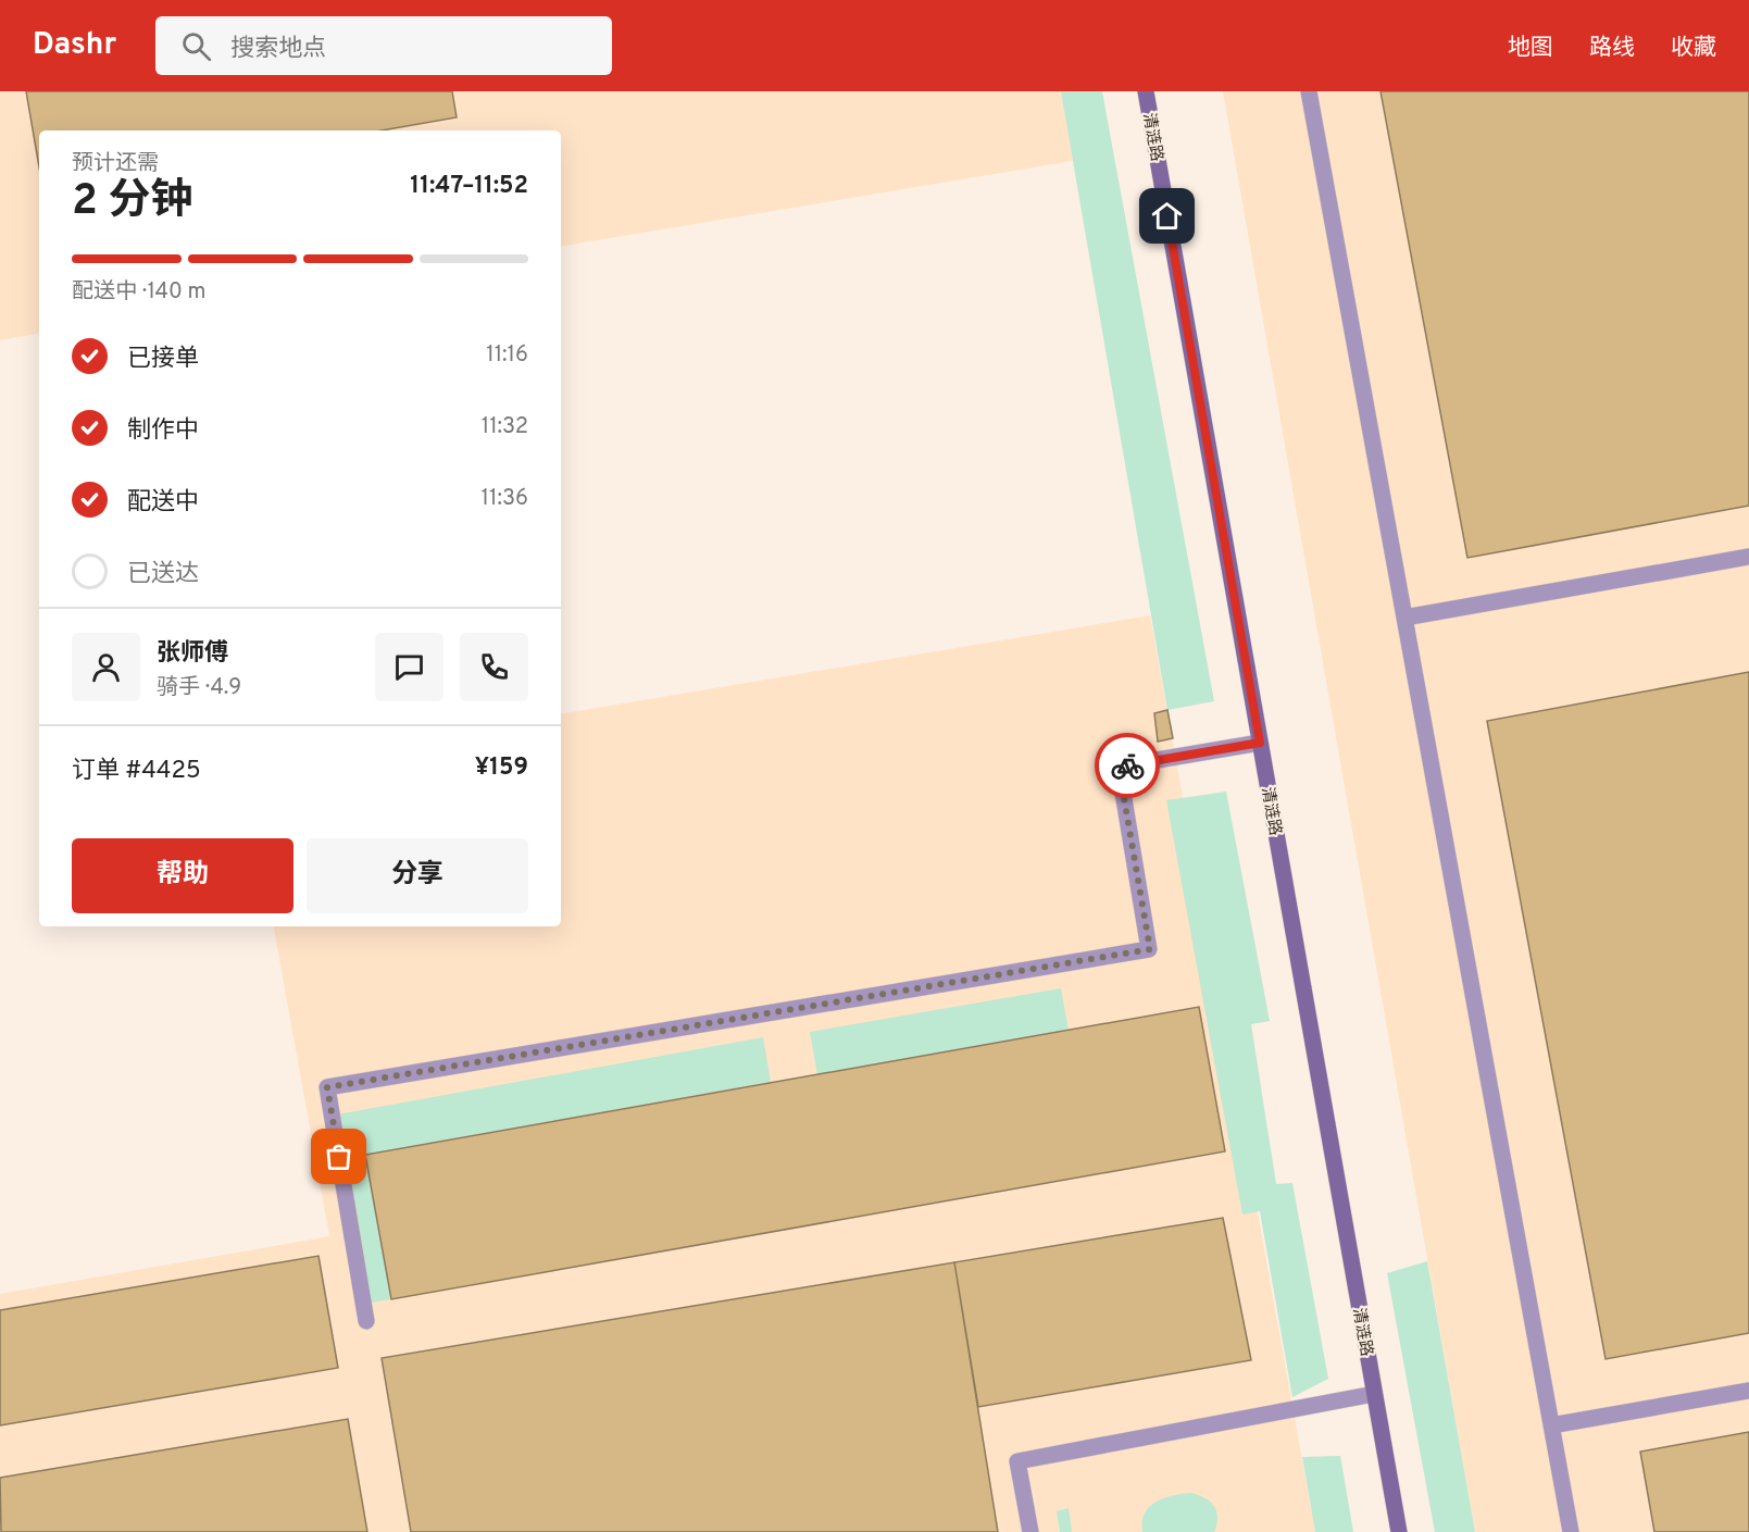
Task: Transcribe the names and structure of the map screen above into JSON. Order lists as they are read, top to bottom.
{
  "streets": {
    "street": ["清涟路"]
  },
  "page": {
    "header": "Dashr",
    "search": "搜索地点",
    "nav": ["地图", "路线", "收藏"],
    "heading": ["2 分钟", "预计还需", "11:47–11:52"],
    "panel": [
      "张师傅",
      "骑手 · 4.9",
      "订单 #4425",
      "¥159"
    ],
    "bar": "配送中 · 140 m",
    "list": [
      ["已接单", "11:16"],
      ["制作中", "11:32"],
      ["配送中", "11:36"],
      "已送达"
    ],
    "buttons": ["帮助", "分享"]
  }
}
